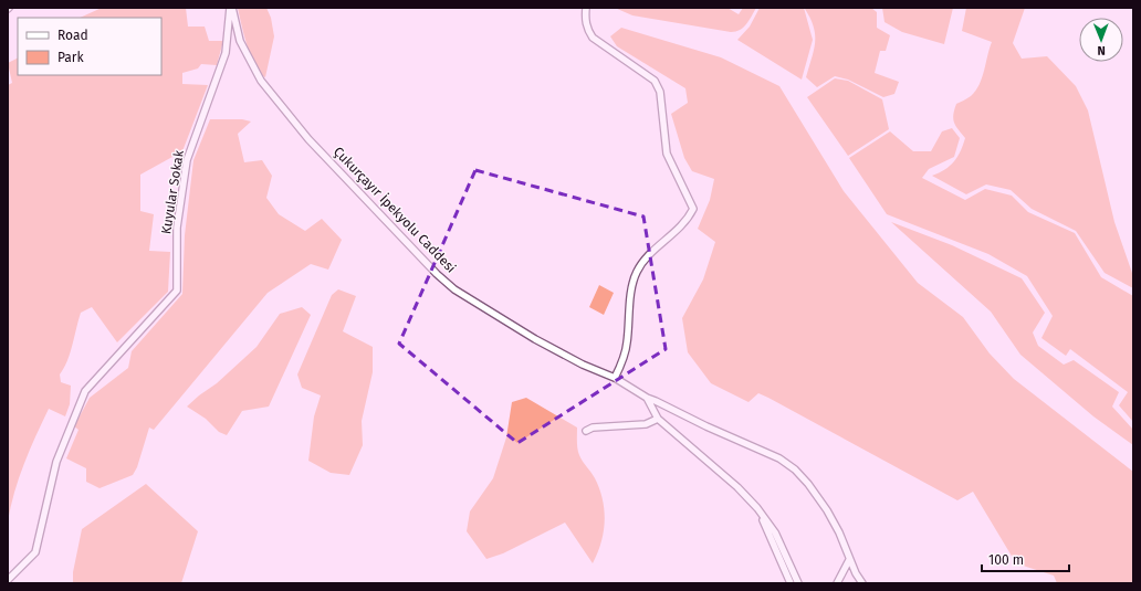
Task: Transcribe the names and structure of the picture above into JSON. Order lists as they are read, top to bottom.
{
  "streets": {
    "street": ["Kuyular Sokak", "Çukurçayır İpekyolu Caddesi"]
  },
  "crossings": [
    ["Kuyular Sokak", "Çukurçayır İpekyolu Caddesi"]
  ],
  "legend": ["Road", "Park"],
  "scale_bar": "100 m",
  "north": "bottom"
}
